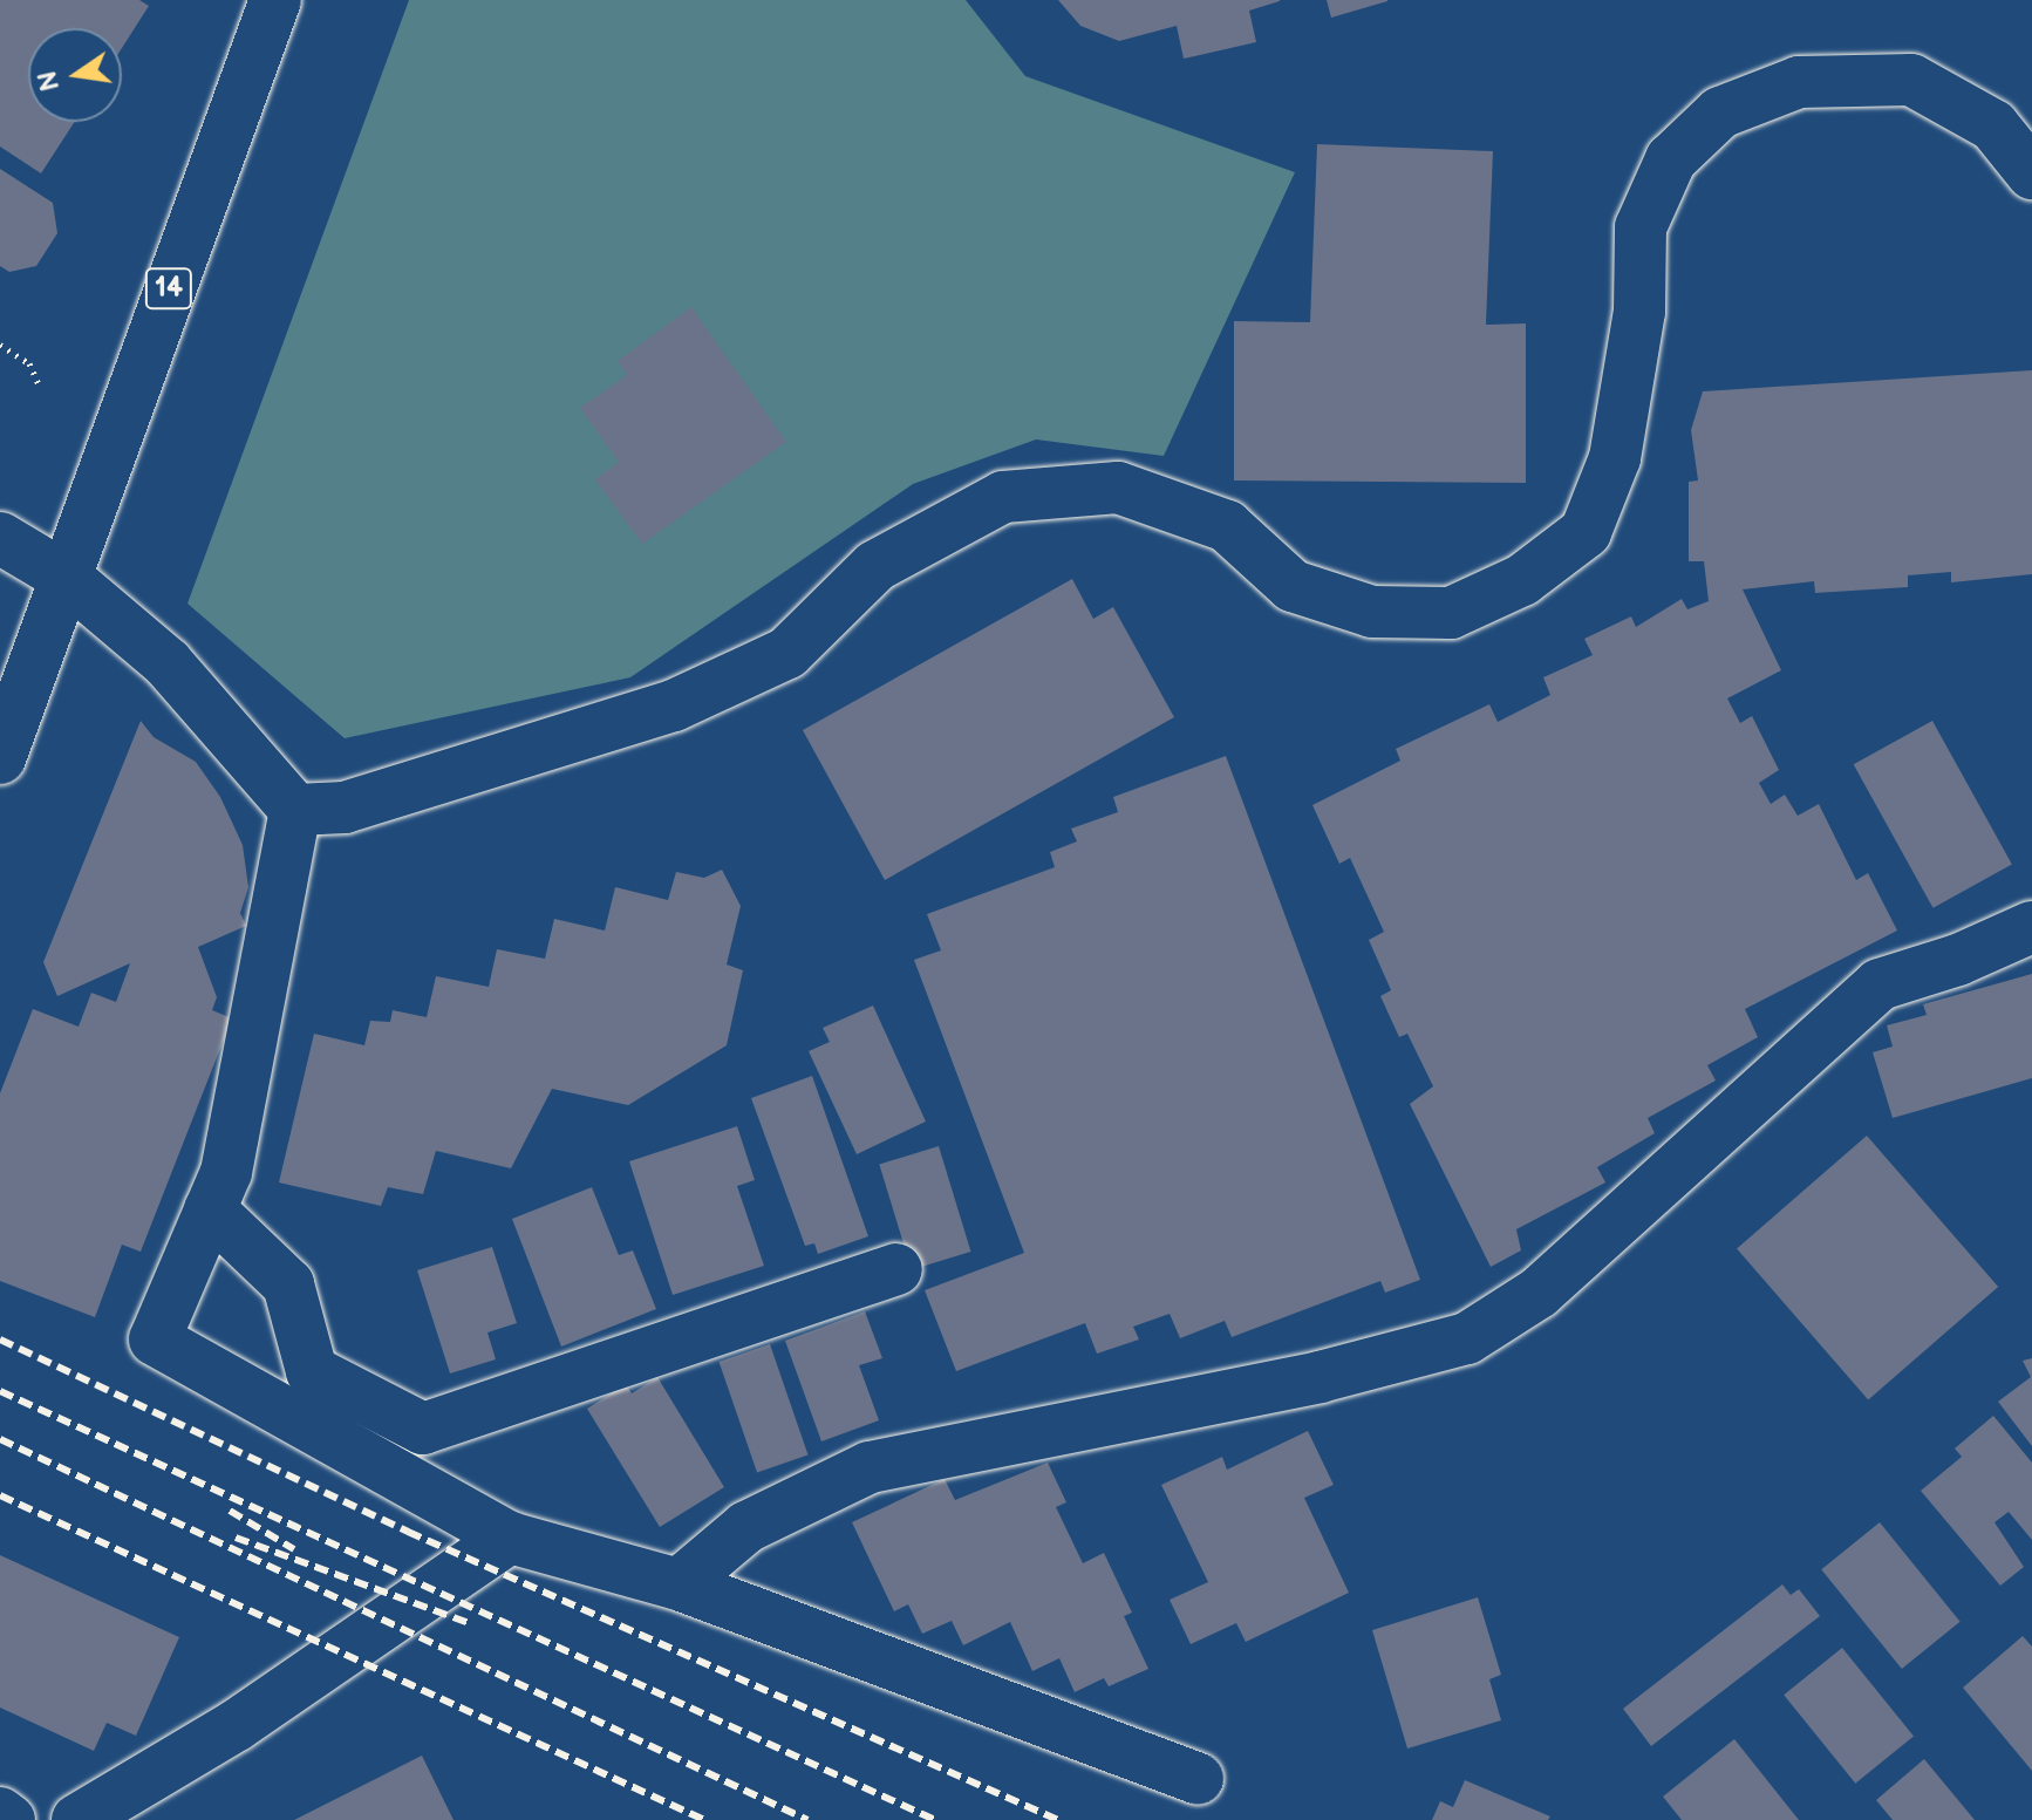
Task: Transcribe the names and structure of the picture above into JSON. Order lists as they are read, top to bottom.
{
  "streets": {
    "street": ["14"]
  },
  "north": "left"
}
